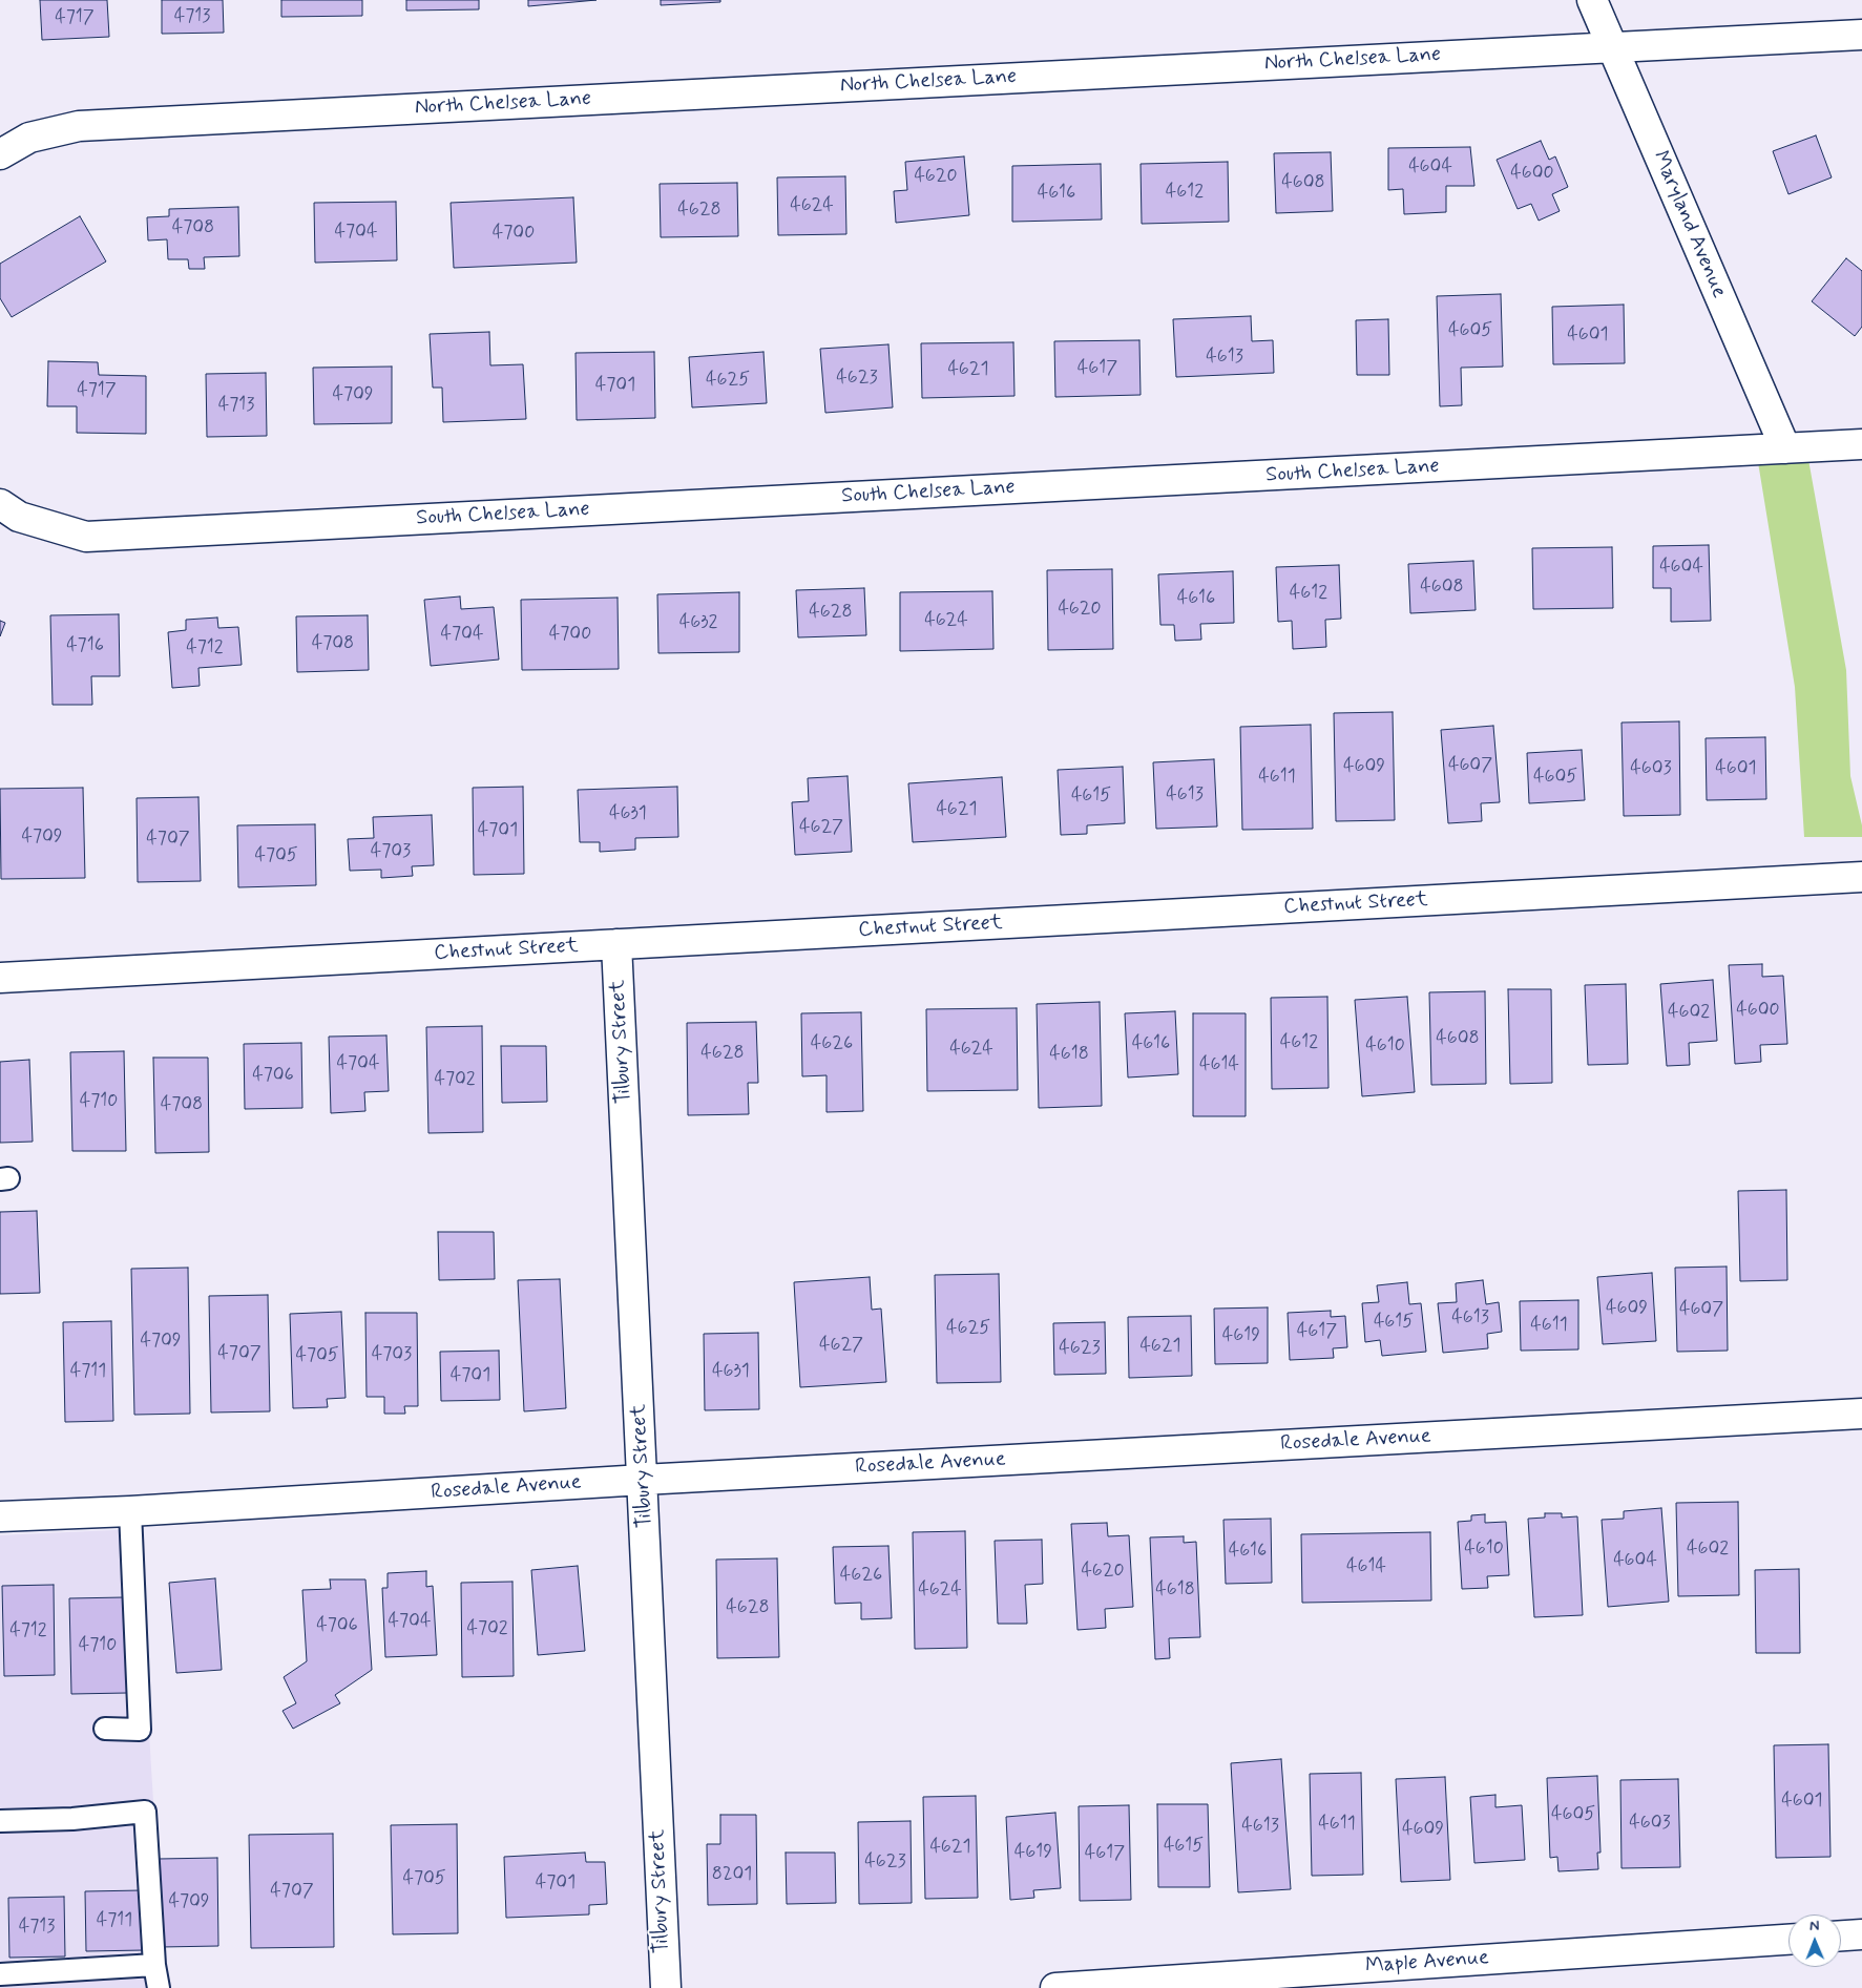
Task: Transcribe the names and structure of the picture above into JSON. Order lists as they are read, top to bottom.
{
  "streets": {
    "street": [
      "North Chelsea Lane",
      "Maryland Avenue",
      "South Chelsea Lane",
      "Chestnut Street",
      "Tilbury Street",
      "Rosedale Avenue",
      "Maple Avenue"
    ]
  },
  "crossings": [
    ["North Chelsea Lane", "Maryland Avenue"],
    ["Maryland Avenue", "South Chelsea Lane"],
    ["Chestnut Street", "Tilbury Street"],
    ["Tilbury Street", "Rosedale Avenue"]
  ],
  "house_numbers": [
    "4713",
    "4717",
    "4604",
    "4600",
    "4620",
    "4608",
    "4612",
    "4616",
    "4624",
    "4628",
    "4708",
    "4704",
    "4700",
    "4605",
    "4601",
    "4613",
    "4617",
    "4621",
    "4623",
    "4625",
    "4701",
    "4717",
    "4709",
    "4713",
    "4604",
    "4608",
    "4612",
    "4616",
    "4620",
    "4628",
    "4624",
    "4632",
    "4704",
    "4700",
    "4708",
    "4716",
    "4712",
    "4607",
    "4609",
    "4603",
    "4601",
    "4611",
    "4605",
    "4613",
    "4615",
    "4621",
    "4631",
    "4627",
    "4701",
    "4709",
    "4707",
    "4703",
    "4705",
    "4600",
    "4602",
    "4608",
    "4612",
    "4626",
    "4616",
    "4610",
    "4624",
    "4628",
    "4618",
    "4704",
    "4614",
    "4706",
    "4702",
    "4710",
    "4708",
    "4609",
    "4607",
    "4613",
    "4615",
    "4611",
    "4625",
    "4617",
    "4619",
    "4709",
    "4627",
    "4621",
    "4623",
    "4707",
    "4703",
    "4705",
    "4711",
    "4631",
    "4701",
    "4610",
    "4602",
    "4616",
    "4604",
    "4614",
    "4620",
    "4626",
    "4624",
    "4618",
    "4628",
    "4704",
    "4706",
    "4702",
    "4712",
    "4710",
    "4601",
    "4605",
    "4603",
    "4611",
    "4613",
    "4609",
    "4615",
    "4621",
    "4619",
    "4617",
    "4623",
    "8201",
    "4705",
    "4701",
    "4707",
    "4709",
    "4711",
    "4713"
  ],
  "north": "top"
}
